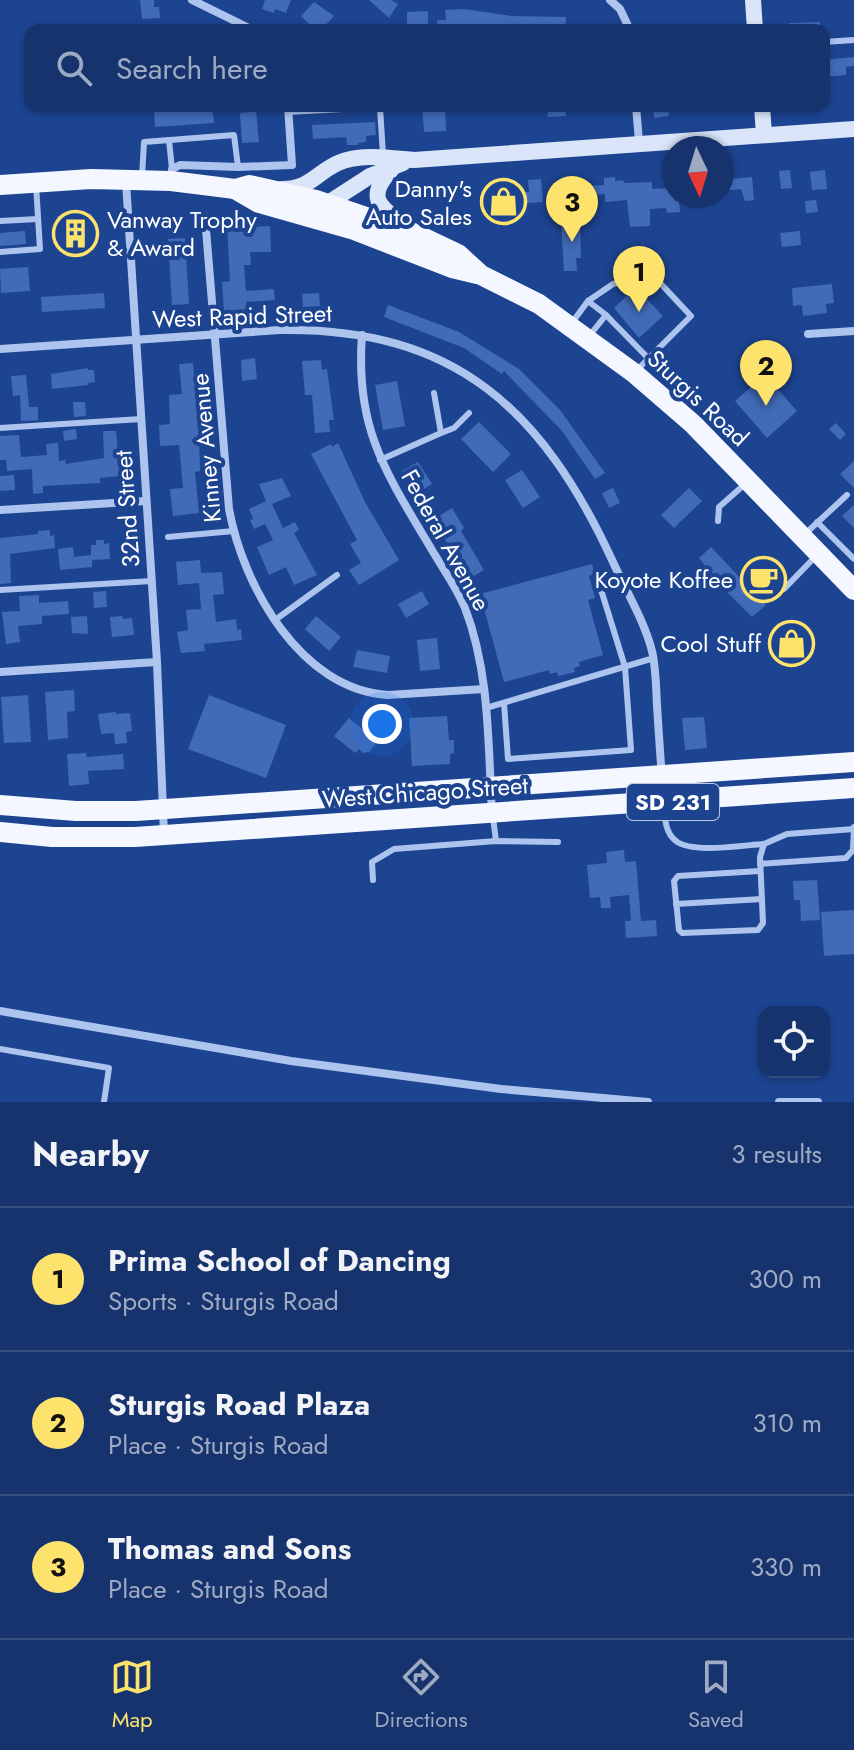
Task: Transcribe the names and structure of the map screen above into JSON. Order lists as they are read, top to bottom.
{
  "streets": {
    "main road": ["Sturgis Road", "West Chicago Street", "SD 231"],
    "street": [
      "West Rapid Street",
      "Kinney Avenue",
      "32nd Street",
      "Federal Avenue"
    ]
  },
  "crossings": [
    ["West Rapid Street", "Kinney Avenue"],
    ["West Rapid Street", "32nd Street"],
    ["West Rapid Street", "Federal Avenue"],
    ["West Rapid Street", "West Chicago Street"],
    ["Kinney Avenue", "Federal Avenue"],
    ["32nd Street", "West Chicago Street"],
    ["Federal Avenue", "West Chicago Street"]
  ],
  "places": {
    "shop": ["Danny's Auto Sales", "Cool Stuff"],
    "building": ["Vanway Trophy & Award"],
    "cafe": ["Koyote Koffee"]
  },
  "north": "bottom",
  "page": {
    "search": "Search here",
    "pins": ["3", "1", "2"],
    "heading": ["Nearby", "3 results"],
    "list": [
      {
        "mark": "1",
        "name": "Prima School of Dancing",
        "note": "Sports · Sturgis Road",
        "value": "300 m"
      },
      {
        "mark": "2",
        "name": "Sturgis Road Plaza",
        "note": "Place · Sturgis Road",
        "value": "310 m"
      },
      {
        "mark": "3",
        "name": "Thomas and Sons",
        "note": "Place · Sturgis Road",
        "value": "330 m"
      }
    ],
    "nav": ["Map", "Directions", "Saved"]
  }
}
